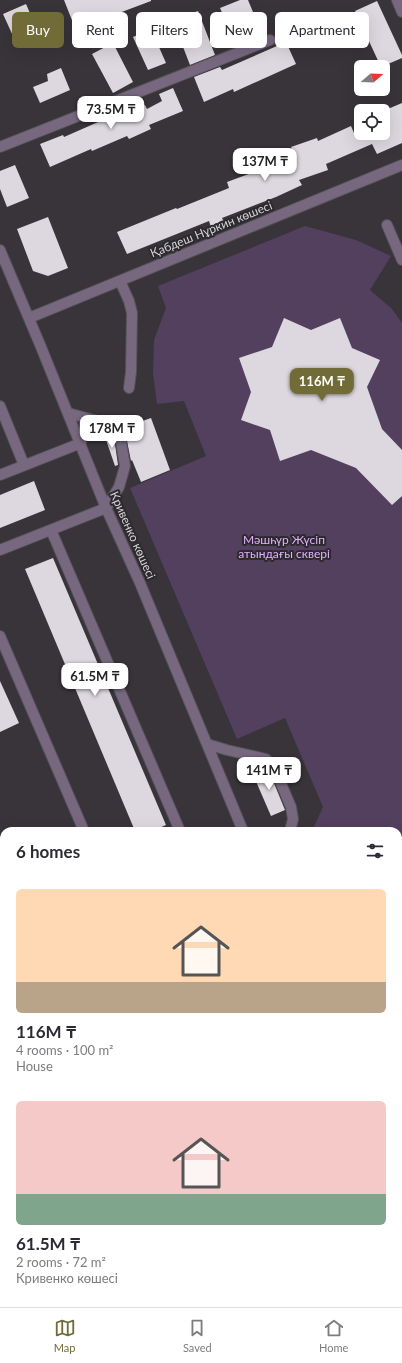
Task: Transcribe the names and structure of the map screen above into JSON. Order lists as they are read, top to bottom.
{
  "streets": {
    "street": ["Қабдеш Нұркин көшесі", "Кривенко көшесі"]
  },
  "crossings": [
    ["Қабдеш Нұркин көшесі", "Кривенко көшесі"]
  ],
  "parks": ["Мәшһүр Жүсіп атындағы сквері"],
  "north": "right",
  "page": {
    "chip": [
      "Buy",
      "Rent",
      "Filters",
      "New",
      "Apartment"
    ],
    "price": [
      "73.5M ₸",
      "137M ₸",
      "116M ₸",
      "178M ₸",
      "61.5M ₸",
      "141M ₸"
    ],
    "heading": "6 homes",
    "list": [
      {
        "name": "116M ₸",
        "note": "4 rooms · 100 m² · House"
      },
      {
        "name": "61.5M ₸",
        "note": "2 rooms · 72 m² · Кривенко көшесі"
      }
    ],
    "tabs": ["Map", "Saved", "Home"]
  }
}
